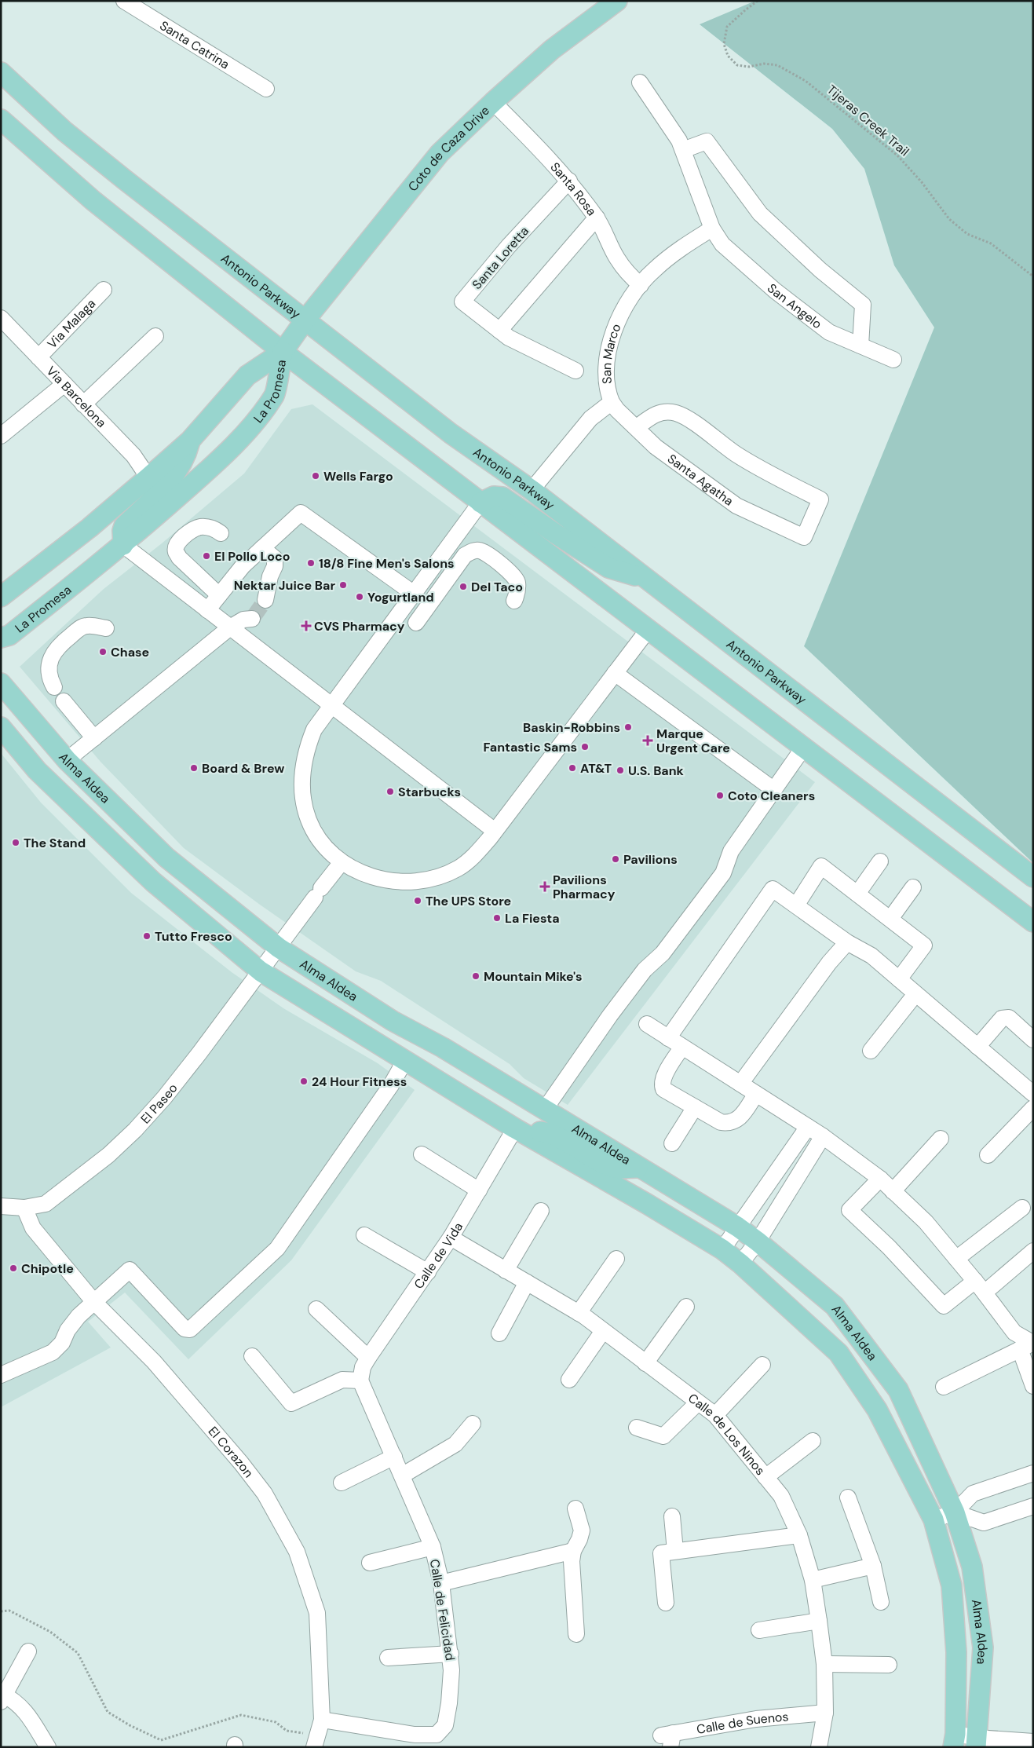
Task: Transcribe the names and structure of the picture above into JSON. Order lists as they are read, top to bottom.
{
  "streets": {
    "main road": [
      "Coto de Caza Drive",
      "Antonio Parkway",
      "La Promesa",
      "Alma Aldea"
    ],
    "street": [
      "Santa Catrina",
      "Santa Rosa",
      "Santa Loretta",
      "San Angelo",
      "Via Malaga",
      "San Marco",
      "Via Barcelona",
      "Santa Agatha",
      "El Paseo",
      "Calle de Vida",
      "Calle de Los Ninos",
      "El Corazon",
      "Calle de Felicidad",
      "Calle de Suenos"
    ],
    "path": ["Tijeras Creek Trail"]
  },
  "crossings": [
    ["Coto de Caza Drive", "Santa Rosa"],
    ["Coto de Caza Drive", "Antonio Parkway"],
    ["Coto de Caza Drive", "La Promesa"],
    ["Santa Rosa", "Santa Loretta"],
    ["Santa Rosa", "San Marco"],
    ["Antonio Parkway", "San Marco"],
    ["San Angelo", "San Marco"],
    ["Via Malaga", "Via Barcelona"],
    ["San Marco", "Santa Agatha"],
    ["La Promesa", "Via Barcelona"],
    ["Alma Aldea", "El Paseo"],
    ["Alma Aldea", "Calle de Vida"],
    ["El Paseo", "El Corazon"],
    ["Calle de Vida", "Calle de Los Ninos"],
    ["Calle de Vida", "Calle de Felicidad"],
    ["Calle de Los Ninos", "Calle de Suenos"],
    ["El Corazon", "Calle de Felicidad"]
  ],
  "places": {
    "other": [
      "Wells Fargo",
      "El Pollo Loco",
      "18/8 Fine Men's Salons",
      "Nektar Juice Bar",
      "Del Taco",
      "Yogurtland",
      "Chase",
      "Baskin-Robbins",
      "Fantastic Sams",
      "Board & Brew",
      "AT&T",
      "U.S. Bank",
      "Starbucks",
      "Coto Cleaners",
      "The Stand",
      "Pavilions",
      "The UPS Store",
      "La Fiesta",
      "Tutto Fresco",
      "Mountain Mike's",
      "24 Hour Fitness",
      "Chipotle"
    ],
    "health": ["CVS Pharmacy", "Marque Urgent Care", "Pavilions Pharmacy"]
  }
}
